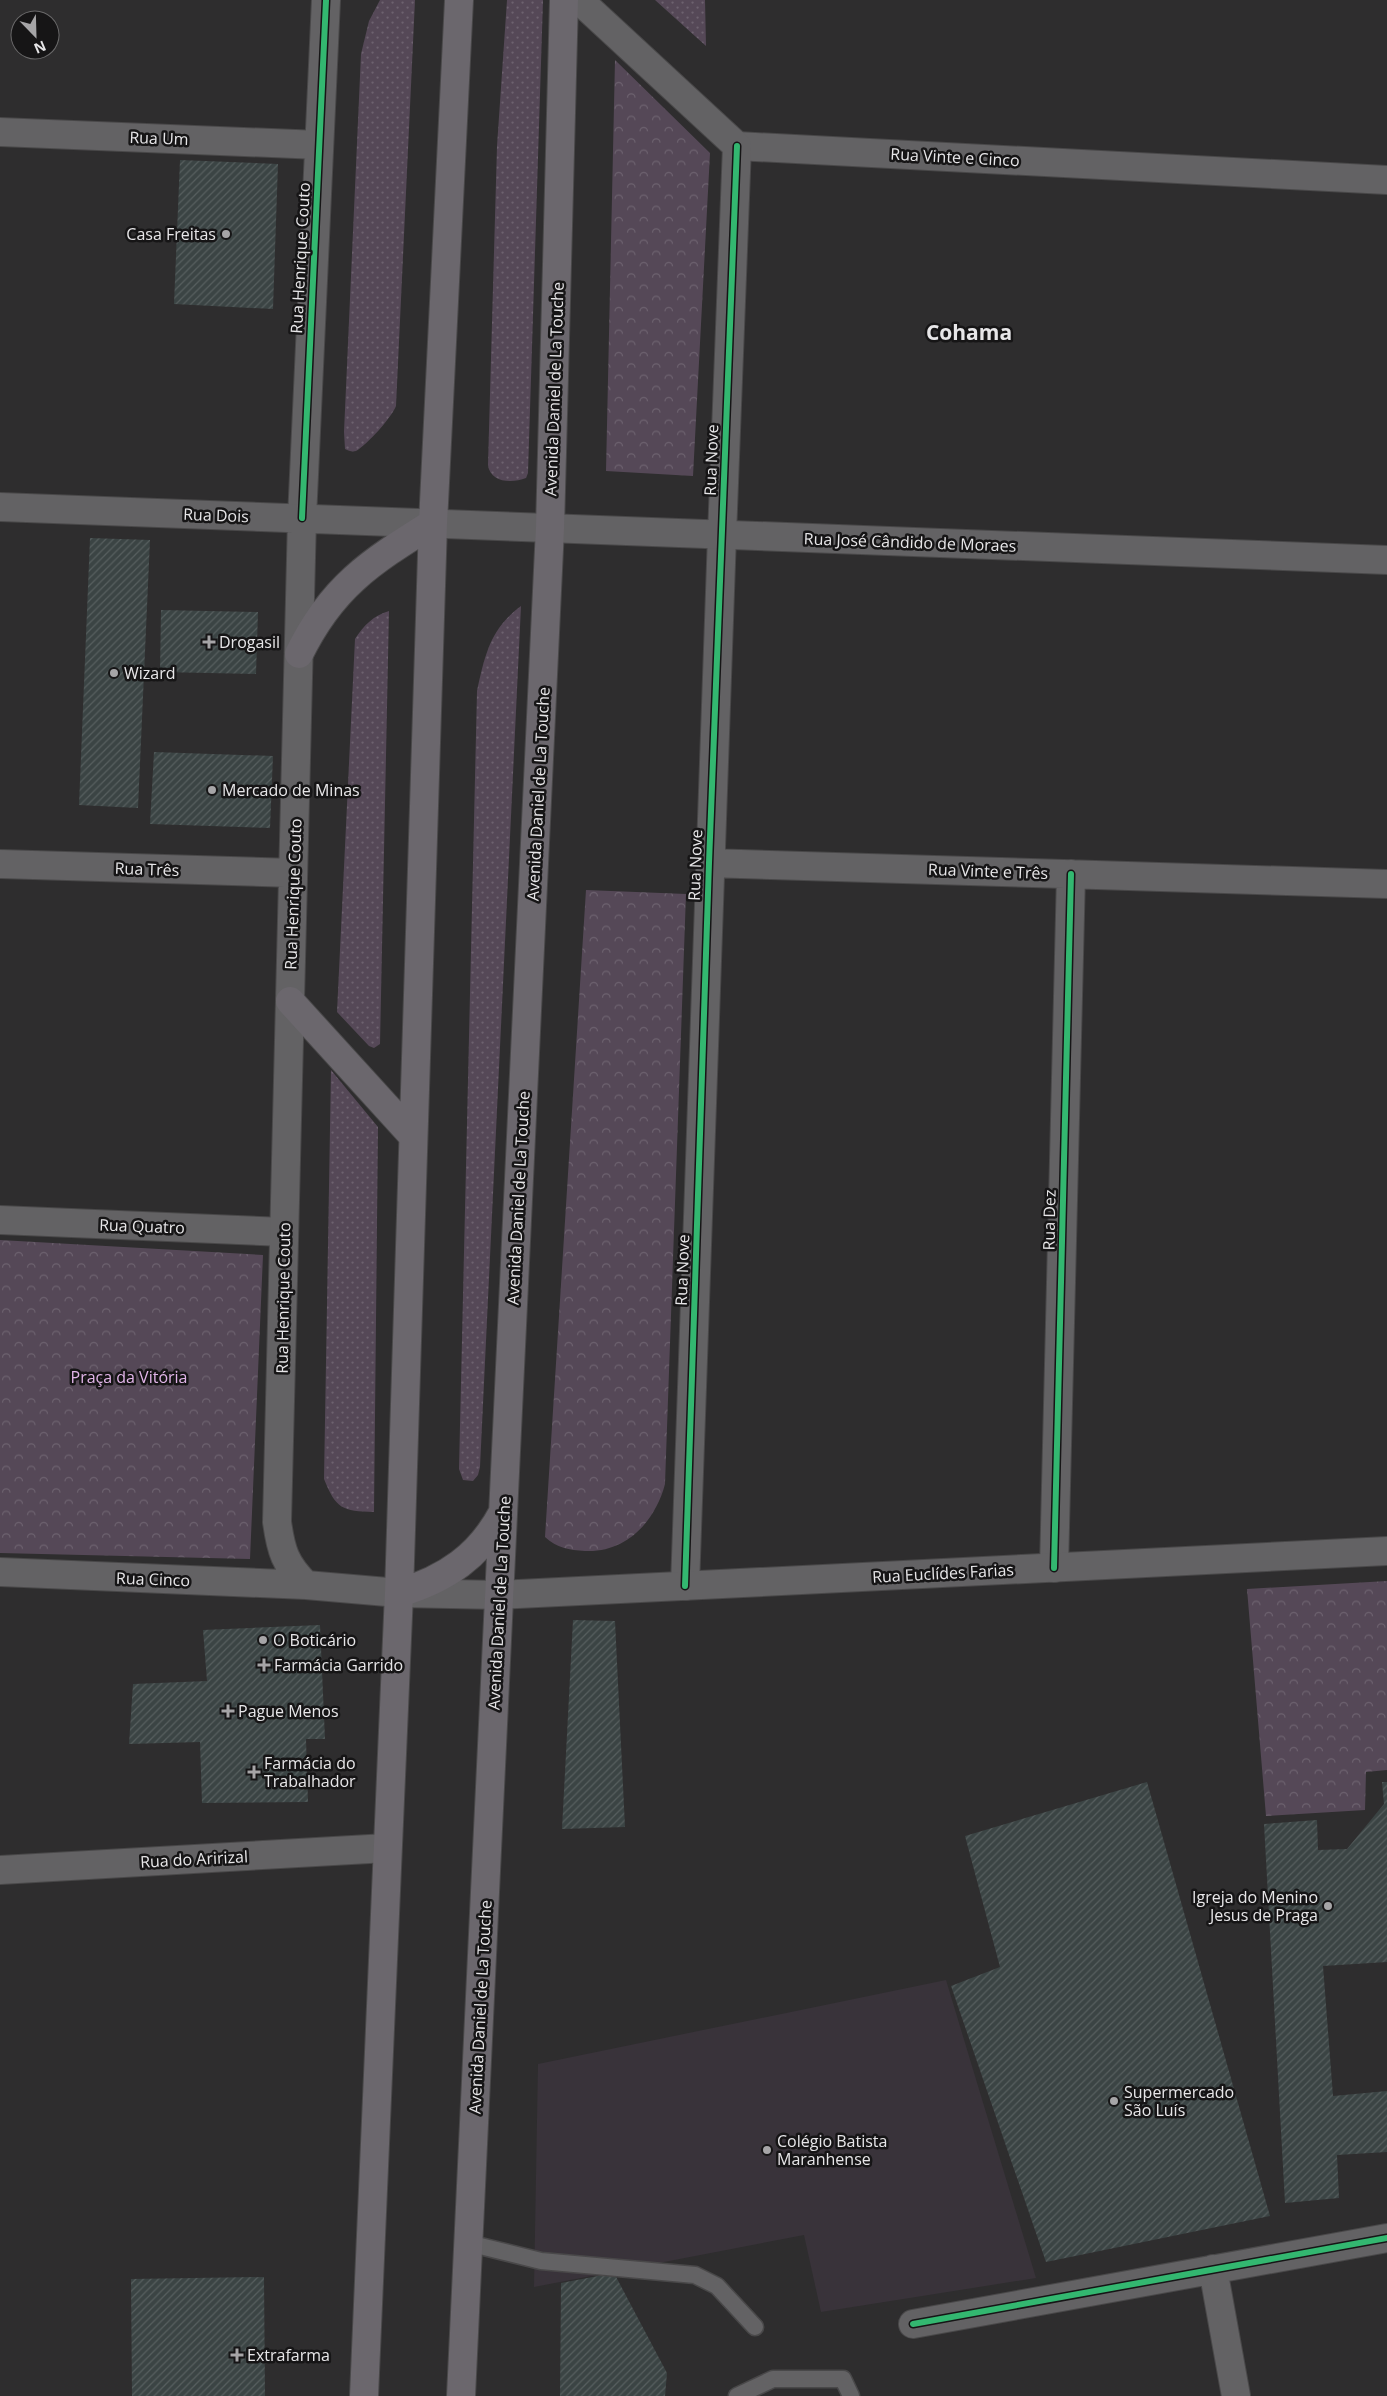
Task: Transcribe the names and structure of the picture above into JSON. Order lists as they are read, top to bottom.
{
  "streets": {
    "main road": ["Avenida Daniel de La Touche"],
    "street": [
      "Rua Um",
      "Rua Vinte e Cinco",
      "Rua Henrique Couto",
      "Rua Nove",
      "Rua Dois",
      "Rua José Cândido de Moraes",
      "Rua Três",
      "Rua Vinte e Três",
      "Rua Dez",
      "Rua Quatro",
      "Rua Euclídes Farias",
      "Rua Cinco",
      "Rua do Aririzal"
    ]
  },
  "crossings": [
    ["Rua Um", "Rua Henrique Couto"],
    ["Rua Vinte e Cinco", "Rua Nove"],
    ["Rua Henrique Couto", "Rua Dois"],
    ["Rua Henrique Couto", "Rua Três"],
    ["Rua Henrique Couto", "Rua Quatro"],
    ["Rua Henrique Couto", "Rua Cinco"],
    ["Avenida Daniel de La Touche", "Rua José Cândido de Moraes"],
    ["Avenida Daniel de La Touche", "Rua Euclídes Farias"],
    ["Rua Nove", "Rua José Cândido de Moraes"],
    ["Rua Nove", "Rua Vinte e Três"],
    ["Rua Nove", "Rua Euclídes Farias"],
    ["Rua Dois", "Rua José Cândido de Moraes"],
    ["Rua Vinte e Três", "Rua Dez"],
    ["Rua Dez", "Rua Euclídes Farias"]
  ],
  "districts": ["Cohama"],
  "parks": ["Praça da Vitória"],
  "places": {
    "other": [
      "Casa Freitas",
      "Wizard",
      "Mercado de Minas",
      "O Boticário",
      "Igreja do Menino Jesus de Praga",
      "Supermercado São Luís",
      "Colégio Batista Maranhense"
    ],
    "health": [
      "Drogasil",
      "Farmácia Garrido",
      "Pague Menos",
      "Farmácia do Trabalhador",
      "Extrafarma"
    ]
  },
  "north": "bottom right"
}
